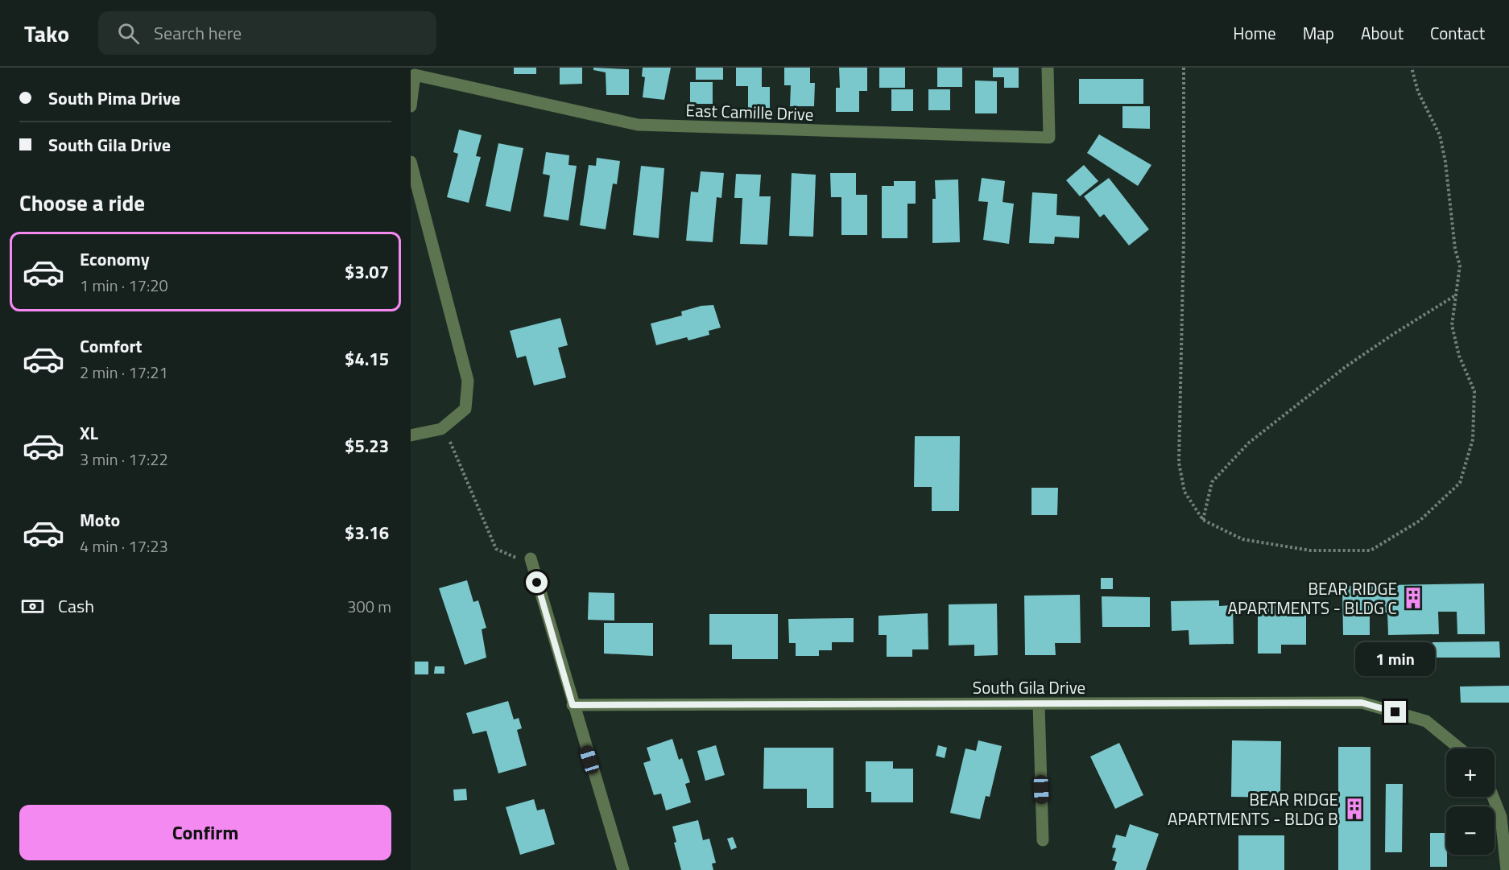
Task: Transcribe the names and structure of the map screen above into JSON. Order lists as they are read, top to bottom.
{
  "streets": {
    "street": ["East Camille Drive", "South Gila Drive"]
  },
  "places": {
    "building": ["BEAR RIDGE APARTMENTS - BLDG C", "BEAR RIDGE APARTMENTS - BLDG B"]
  },
  "page": {
    "header": "Tako",
    "search": "Search here",
    "nav": [
      "Home",
      "Map",
      "About",
      "Contact"
    ],
    "banner": ["South Pima Drive", "South Gila Drive"],
    "heading": "Choose a ride",
    "list": [
      {
        "name": "Economy",
        "note": "1 min · 17:20",
        "value": "$3.07"
      },
      {
        "name": "Comfort",
        "note": "2 min · 17:21",
        "value": "$4.15"
      },
      {
        "name": "XL",
        "note": "3 min · 17:22",
        "value": "$5.23"
      },
      {
        "name": "Moto",
        "note": "4 min · 17:23",
        "value": "$3.16"
      }
    ],
    "pay": ["Cash", "300 m"],
    "bubble": "1 min",
    "map_buttons": ["+", "−"],
    "buttons": "Confirm"
  }
}
